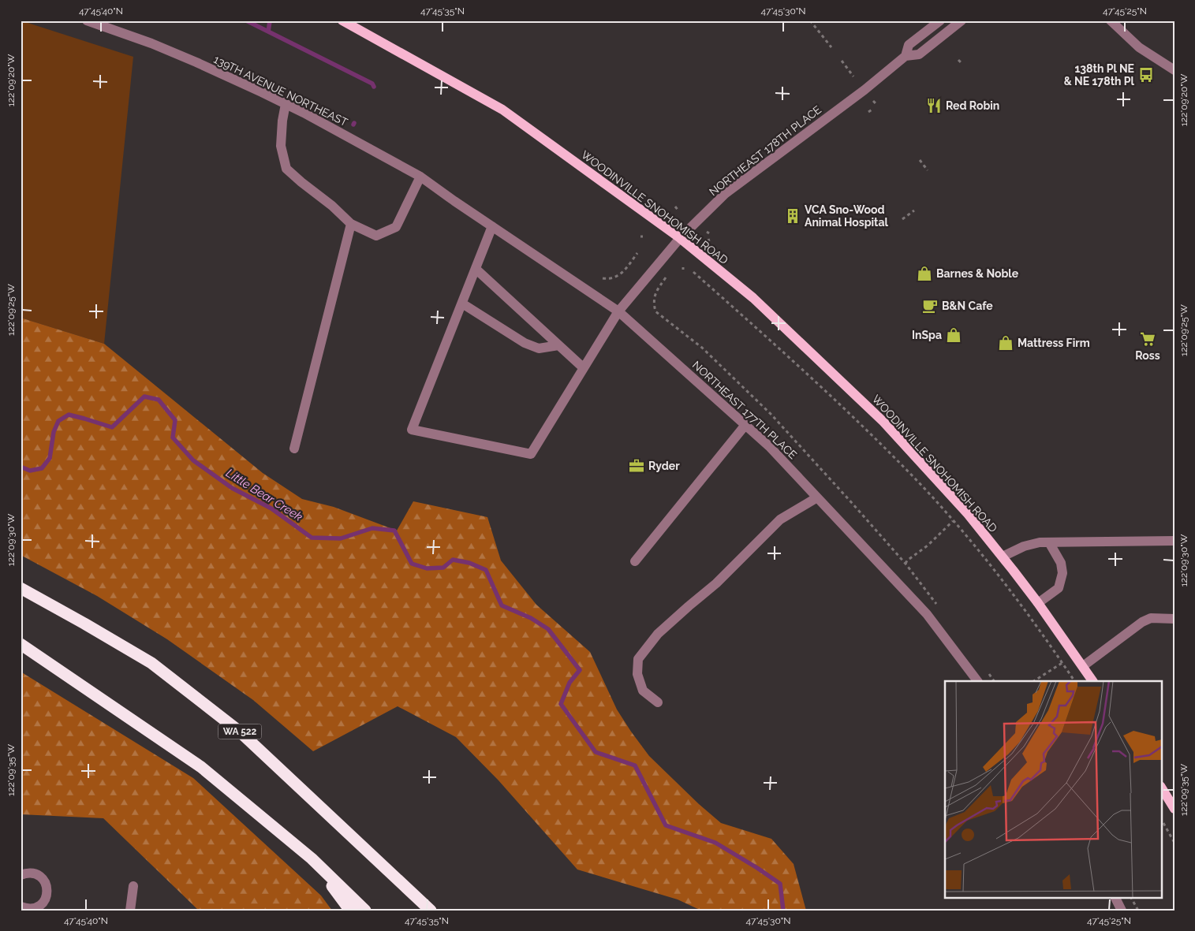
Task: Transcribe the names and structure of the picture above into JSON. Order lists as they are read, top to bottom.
{
  "streets": {
    "highway": ["WA 522"],
    "main road": ["WOODINVILLE SNOHOMISH ROAD"],
    "street": ["139TH AVENUE NORTHEAST", "NORTHEAST 178TH PLACE", "NORTHEAST 177TH PLACE"]
  },
  "crossings": [
    ["139TH AVENUE NORTHEAST", "NORTHEAST 177TH PLACE"],
    ["NORTHEAST 178TH PLACE", "WOODINVILLE SNOHOMISH ROAD"],
    ["NORTHEAST 178TH PLACE", "NORTHEAST 177TH PLACE"]
  ],
  "water": ["Little Bear Creek"],
  "places": {
    "bus stop": ["138th Pl NE & NE 178th Pl"],
    "restaurant": ["Red Robin"],
    "building": ["VCA Sno-Wood Animal Hospital"],
    "shop": ["Barnes & Noble", "InSpa", "Mattress Firm"],
    "cafe": ["B&N Cafe"],
    "supermarket": ["Ross"],
    "office": ["Ryder"]
  },
  "coordinates": [
    "47°45'40\"N",
    "47°45'35\"N",
    "47°45'30\"N",
    "47°45'25\"N",
    "122°09'20\"W",
    "122°09'25\"W",
    "122°09'30\"W",
    "122°09'35\"W"
  ]
}
